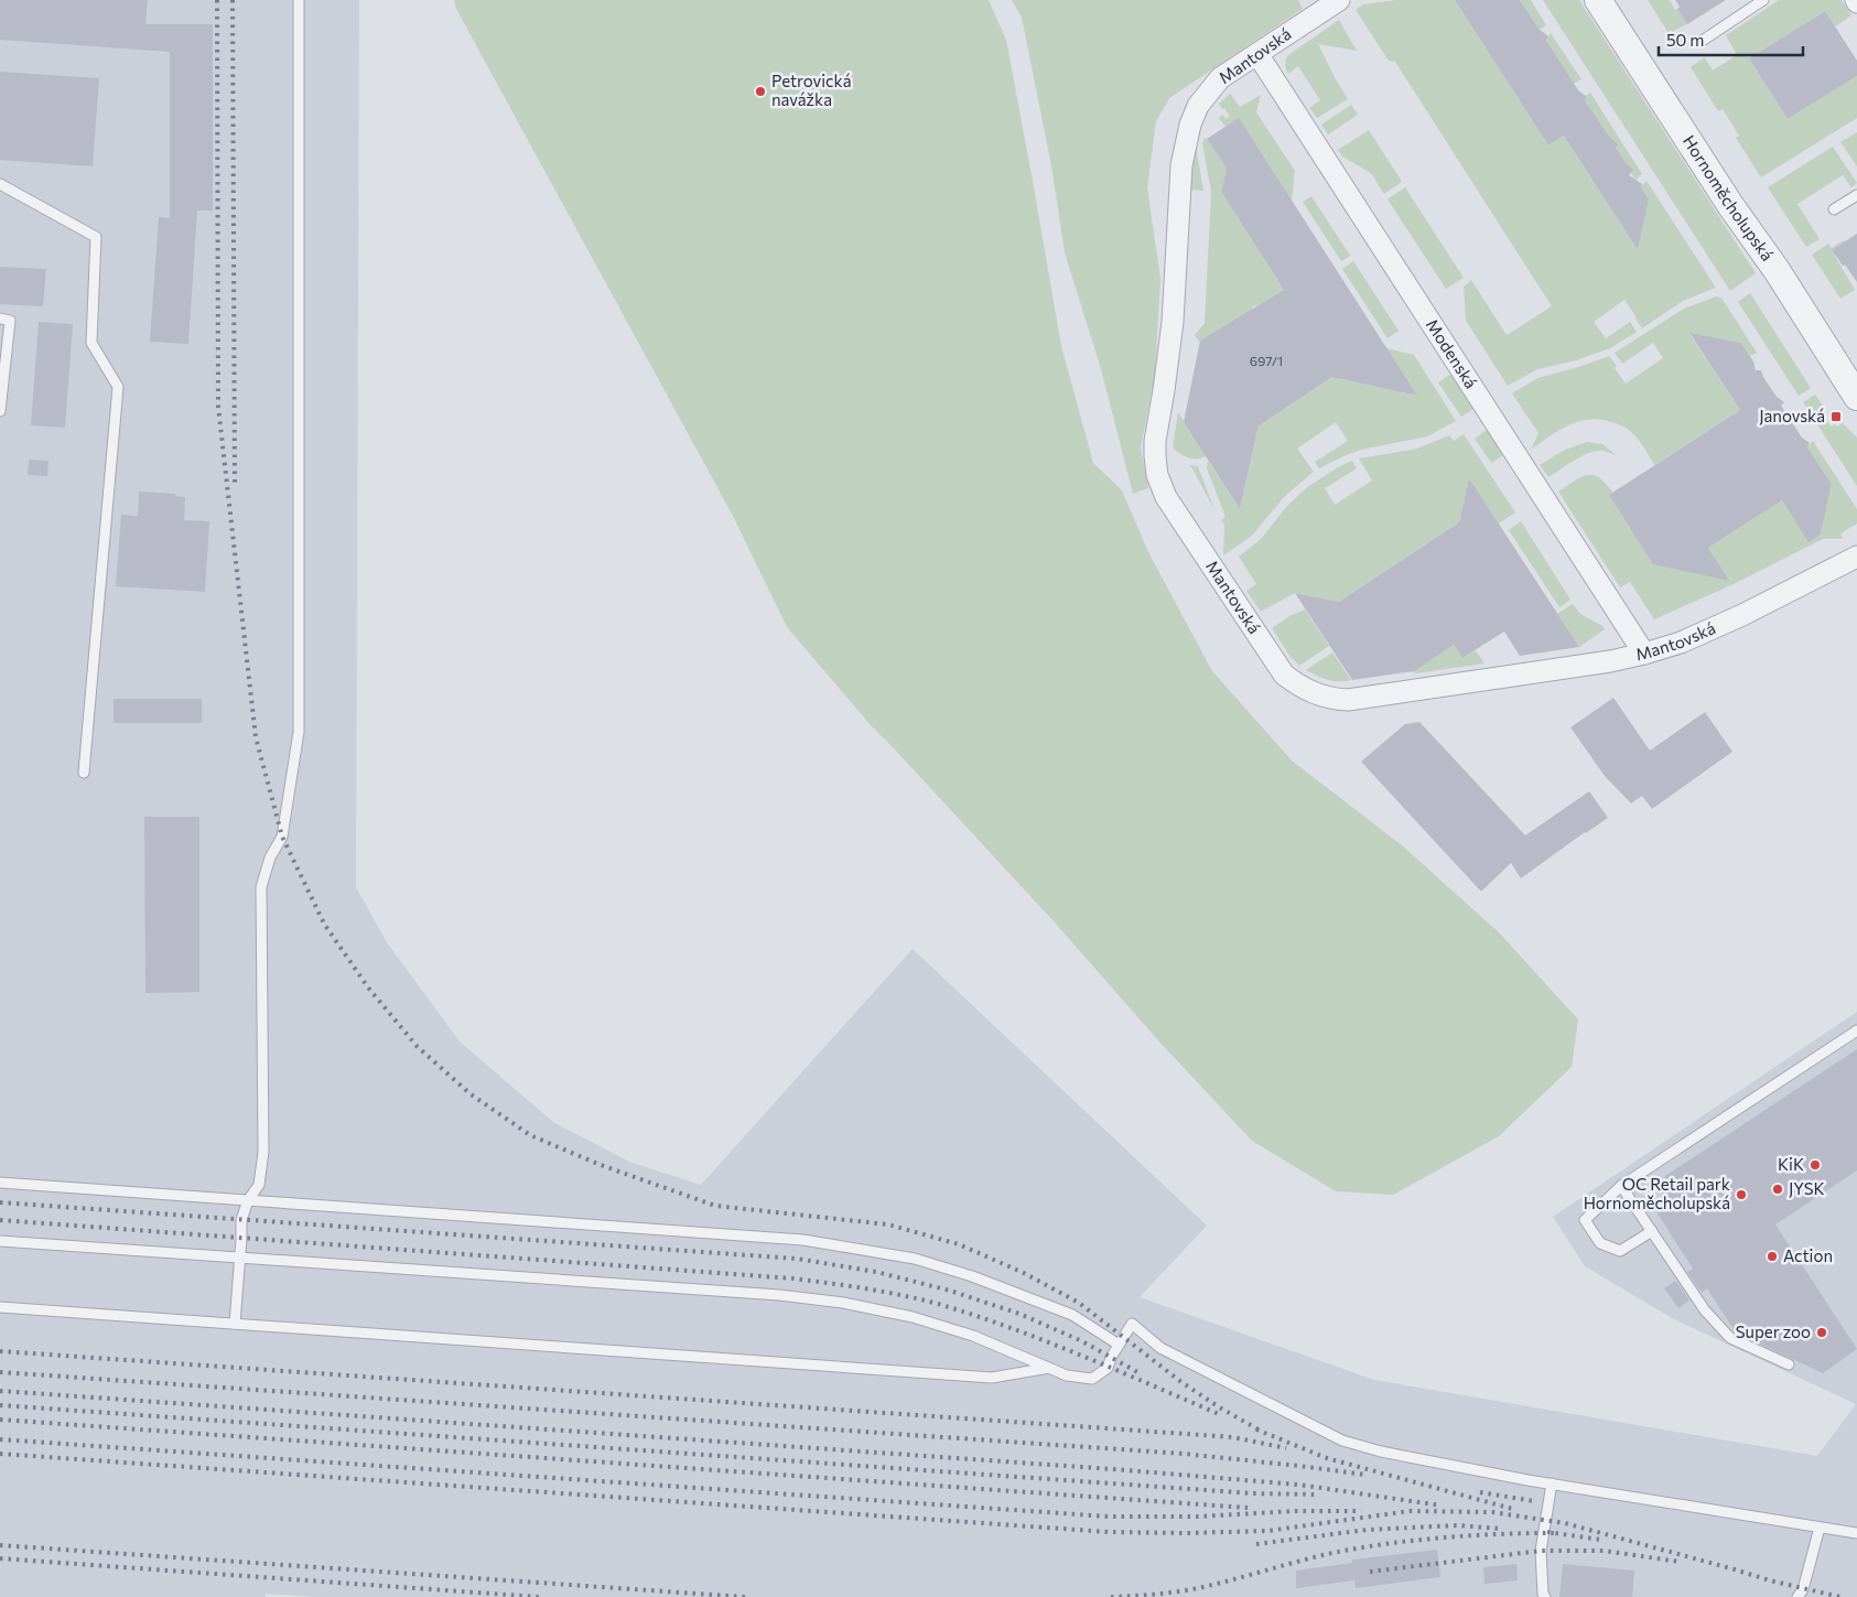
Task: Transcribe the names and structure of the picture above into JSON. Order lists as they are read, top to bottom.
{
  "streets": {
    "street": ["Mantovská", "Hornoměcholupská", "Modenská"]
  },
  "crossings": [
    ["Mantovská", "Modenská"]
  ],
  "places": {
    "other": [
      "Petrovická navážka",
      "KiK",
      "JYSK",
      "OC Retail park Hornoměcholupská",
      "Action",
      "Super zoo"
    ],
    "transit": ["Janovská"]
  },
  "house_numbers": ["697/1"],
  "scale_bar": "50 m"
}
